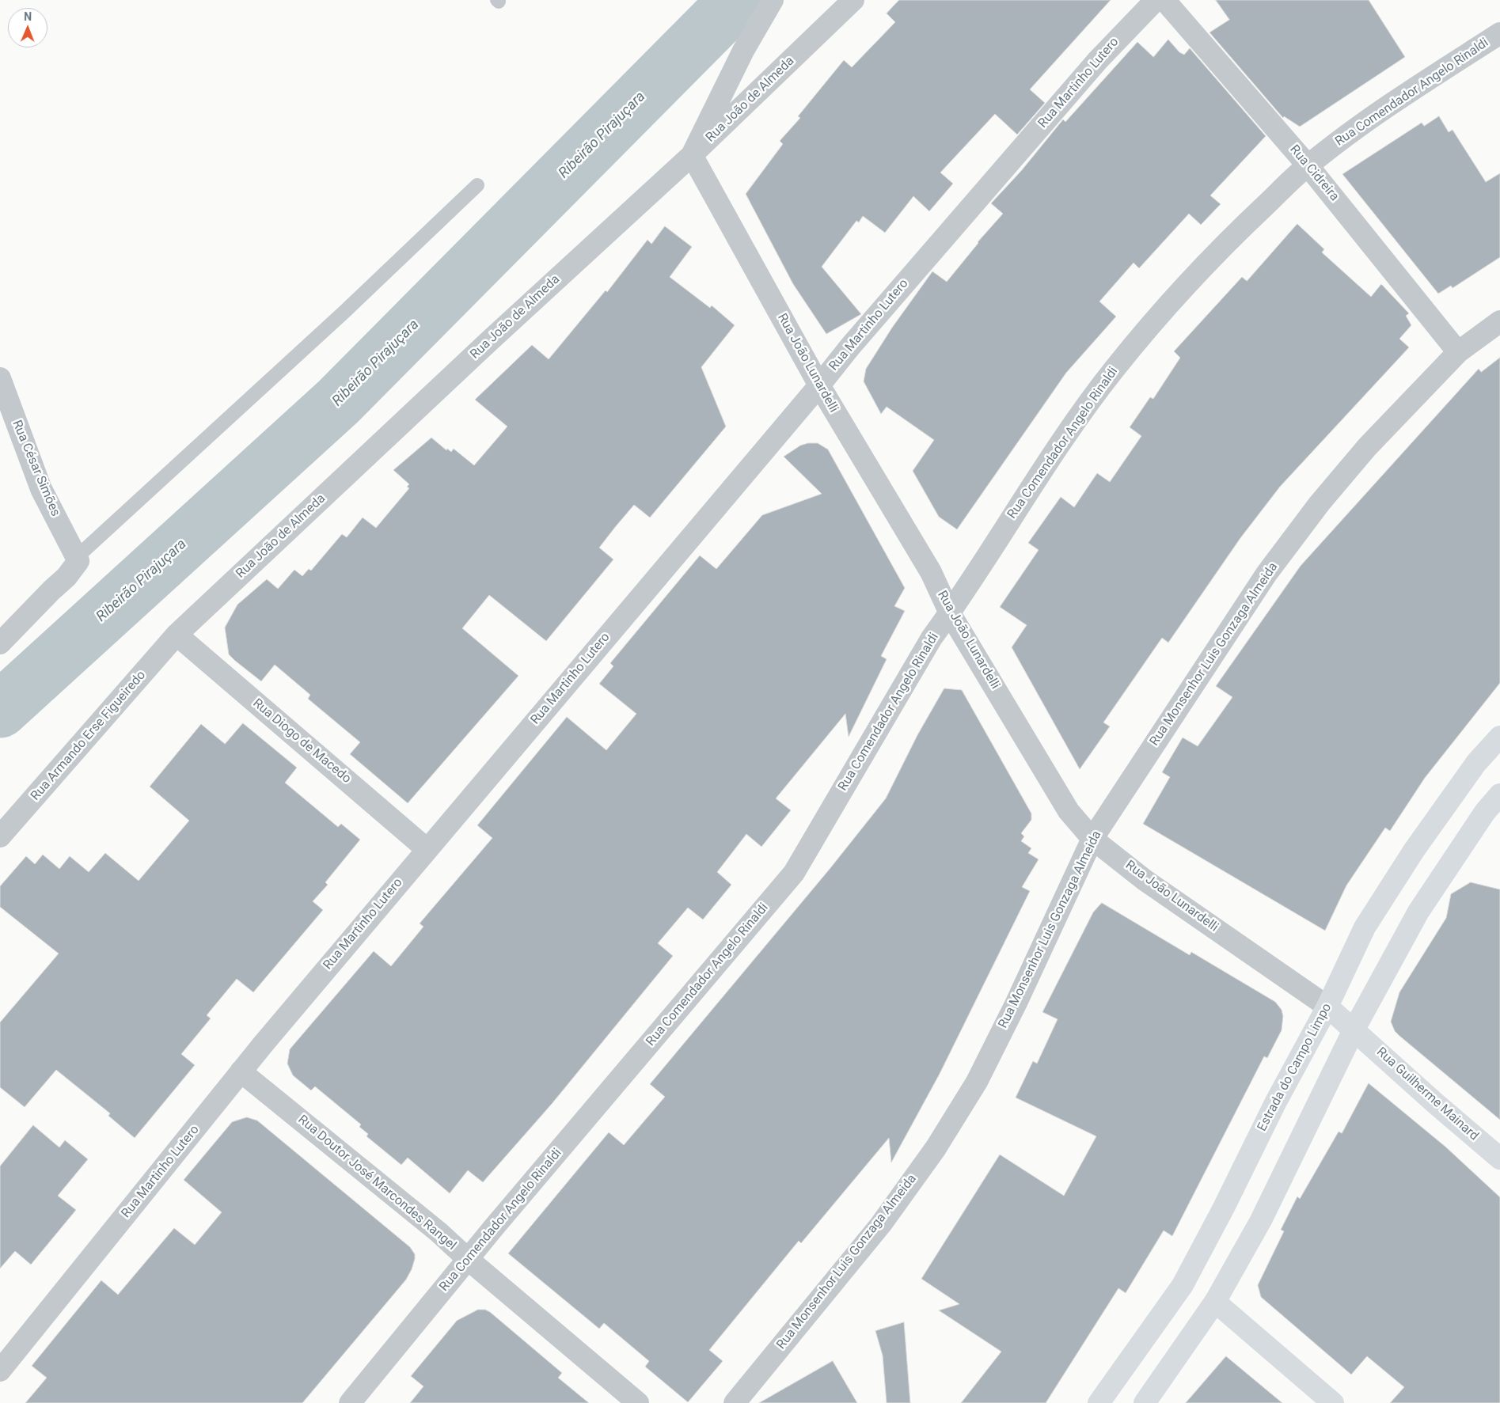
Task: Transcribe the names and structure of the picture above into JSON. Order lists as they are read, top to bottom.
{
  "streets": {
    "main road": ["Rua João Lunardelli", "Estrada do Campo Limpo", "Rua Guilherme Mainard"],
    "street": [
      "Rua Martinho Lutero",
      "Rua Comendador Angelo Rinaldi",
      "Rua João de Almeda",
      "Rua Cidreira",
      "Rua César Simões",
      "Rua Monsenhor Luis Gonzaga Almeida",
      "Rua Armando Erse Figueiredo",
      "Rua Diogo de Macedo",
      "Rua Doutor José Marcondes Rangel"
    ]
  },
  "crossings": [
    ["Rua Martinho Lutero", "Rua João Lunardelli"],
    ["Rua Martinho Lutero", "Rua Diogo de Macedo"],
    ["Rua Martinho Lutero", "Rua Doutor José Marcondes Rangel"],
    ["Rua Comendador Angelo Rinaldi", "Rua Cidreira"],
    ["Rua Comendador Angelo Rinaldi", "Rua João Lunardelli"],
    ["Rua Comendador Angelo Rinaldi", "Rua Doutor José Marcondes Rangel"],
    ["Rua João de Almeda", "Rua João Lunardelli"],
    ["Rua João de Almeda", "Rua Armando Erse Figueiredo"],
    ["Rua João de Almeda", "Rua Diogo de Macedo"],
    ["Rua Cidreira", "Rua Monsenhor Luis Gonzaga Almeida"],
    ["Rua João Lunardelli", "Rua Monsenhor Luis Gonzaga Almeida"],
    ["Rua João Lunardelli", "Estrada do Campo Limpo"],
    ["Rua João Lunardelli", "Rua Guilherme Mainard"],
    ["Rua Armando Erse Figueiredo", "Rua Diogo de Macedo"]
  ],
  "water": ["Ribeirão Pirajuçara"],
  "north": "top"
}
